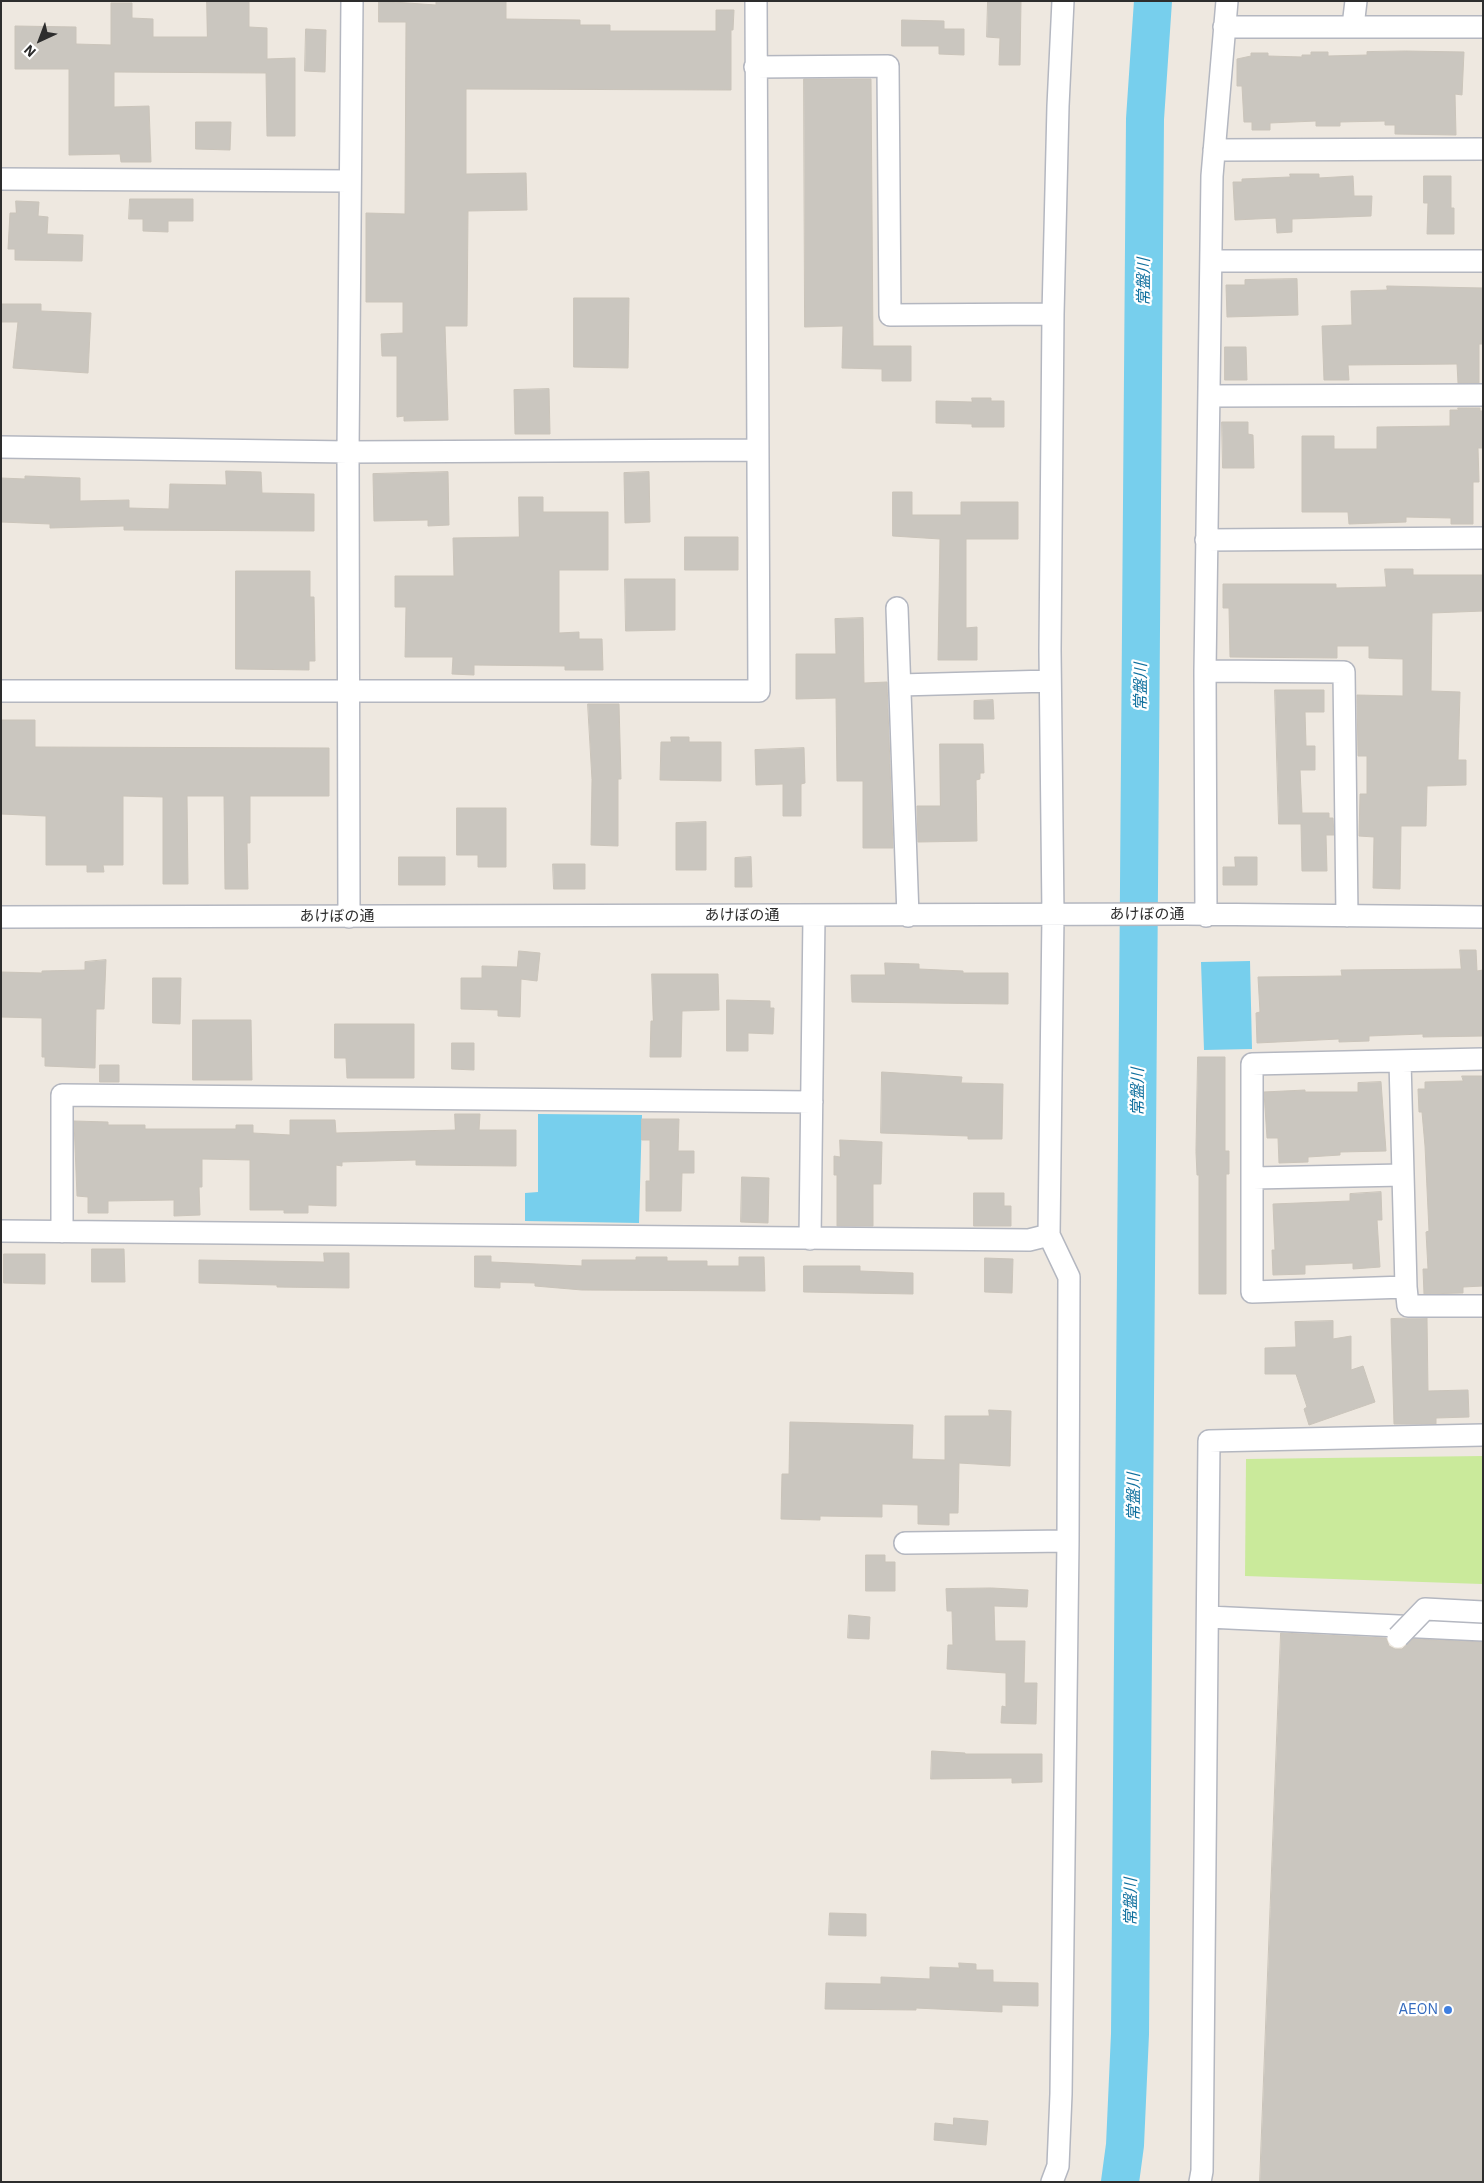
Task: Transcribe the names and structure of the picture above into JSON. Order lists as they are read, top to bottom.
{
  "streets": {
    "street": ["あけぼの通"]
  },
  "water": ["常盤川"],
  "places": ["AEON"],
  "north": "bottom left"
}
